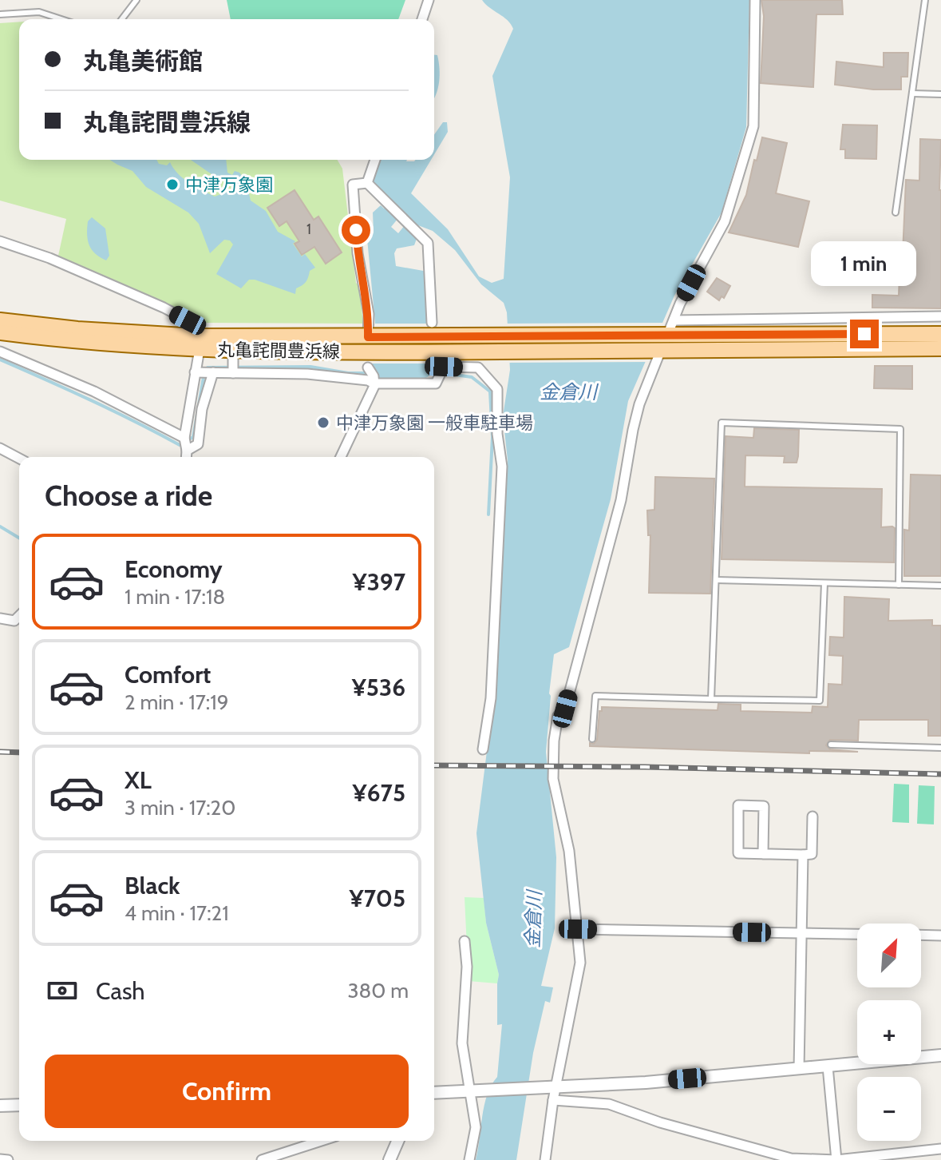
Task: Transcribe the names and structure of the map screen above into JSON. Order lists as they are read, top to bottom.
{
  "streets": {
    "main road": ["丸亀詫間豊浜線"]
  },
  "water": ["金倉川"],
  "places": ["中津万象園", "中津万象園 一般車駐車場"],
  "house_numbers": ["1"],
  "north": "top right",
  "page": {
    "banner": ["丸亀美術館", "丸亀詫間豊浜線"],
    "bubble": "1 min",
    "heading": "Choose a ride",
    "list": [
      {
        "name": "Economy",
        "note": "1 min · 17:18",
        "value": "¥397"
      },
      {
        "name": "Comfort",
        "note": "2 min · 17:19",
        "value": "¥536"
      },
      {
        "name": "XL",
        "note": "3 min · 17:20",
        "value": "¥675"
      },
      {
        "name": "Black",
        "note": "4 min · 17:21",
        "value": "¥705"
      }
    ],
    "map_buttons": ["+", "−"],
    "pay": ["Cash", "380 m"],
    "buttons": "Confirm"
  }
}
